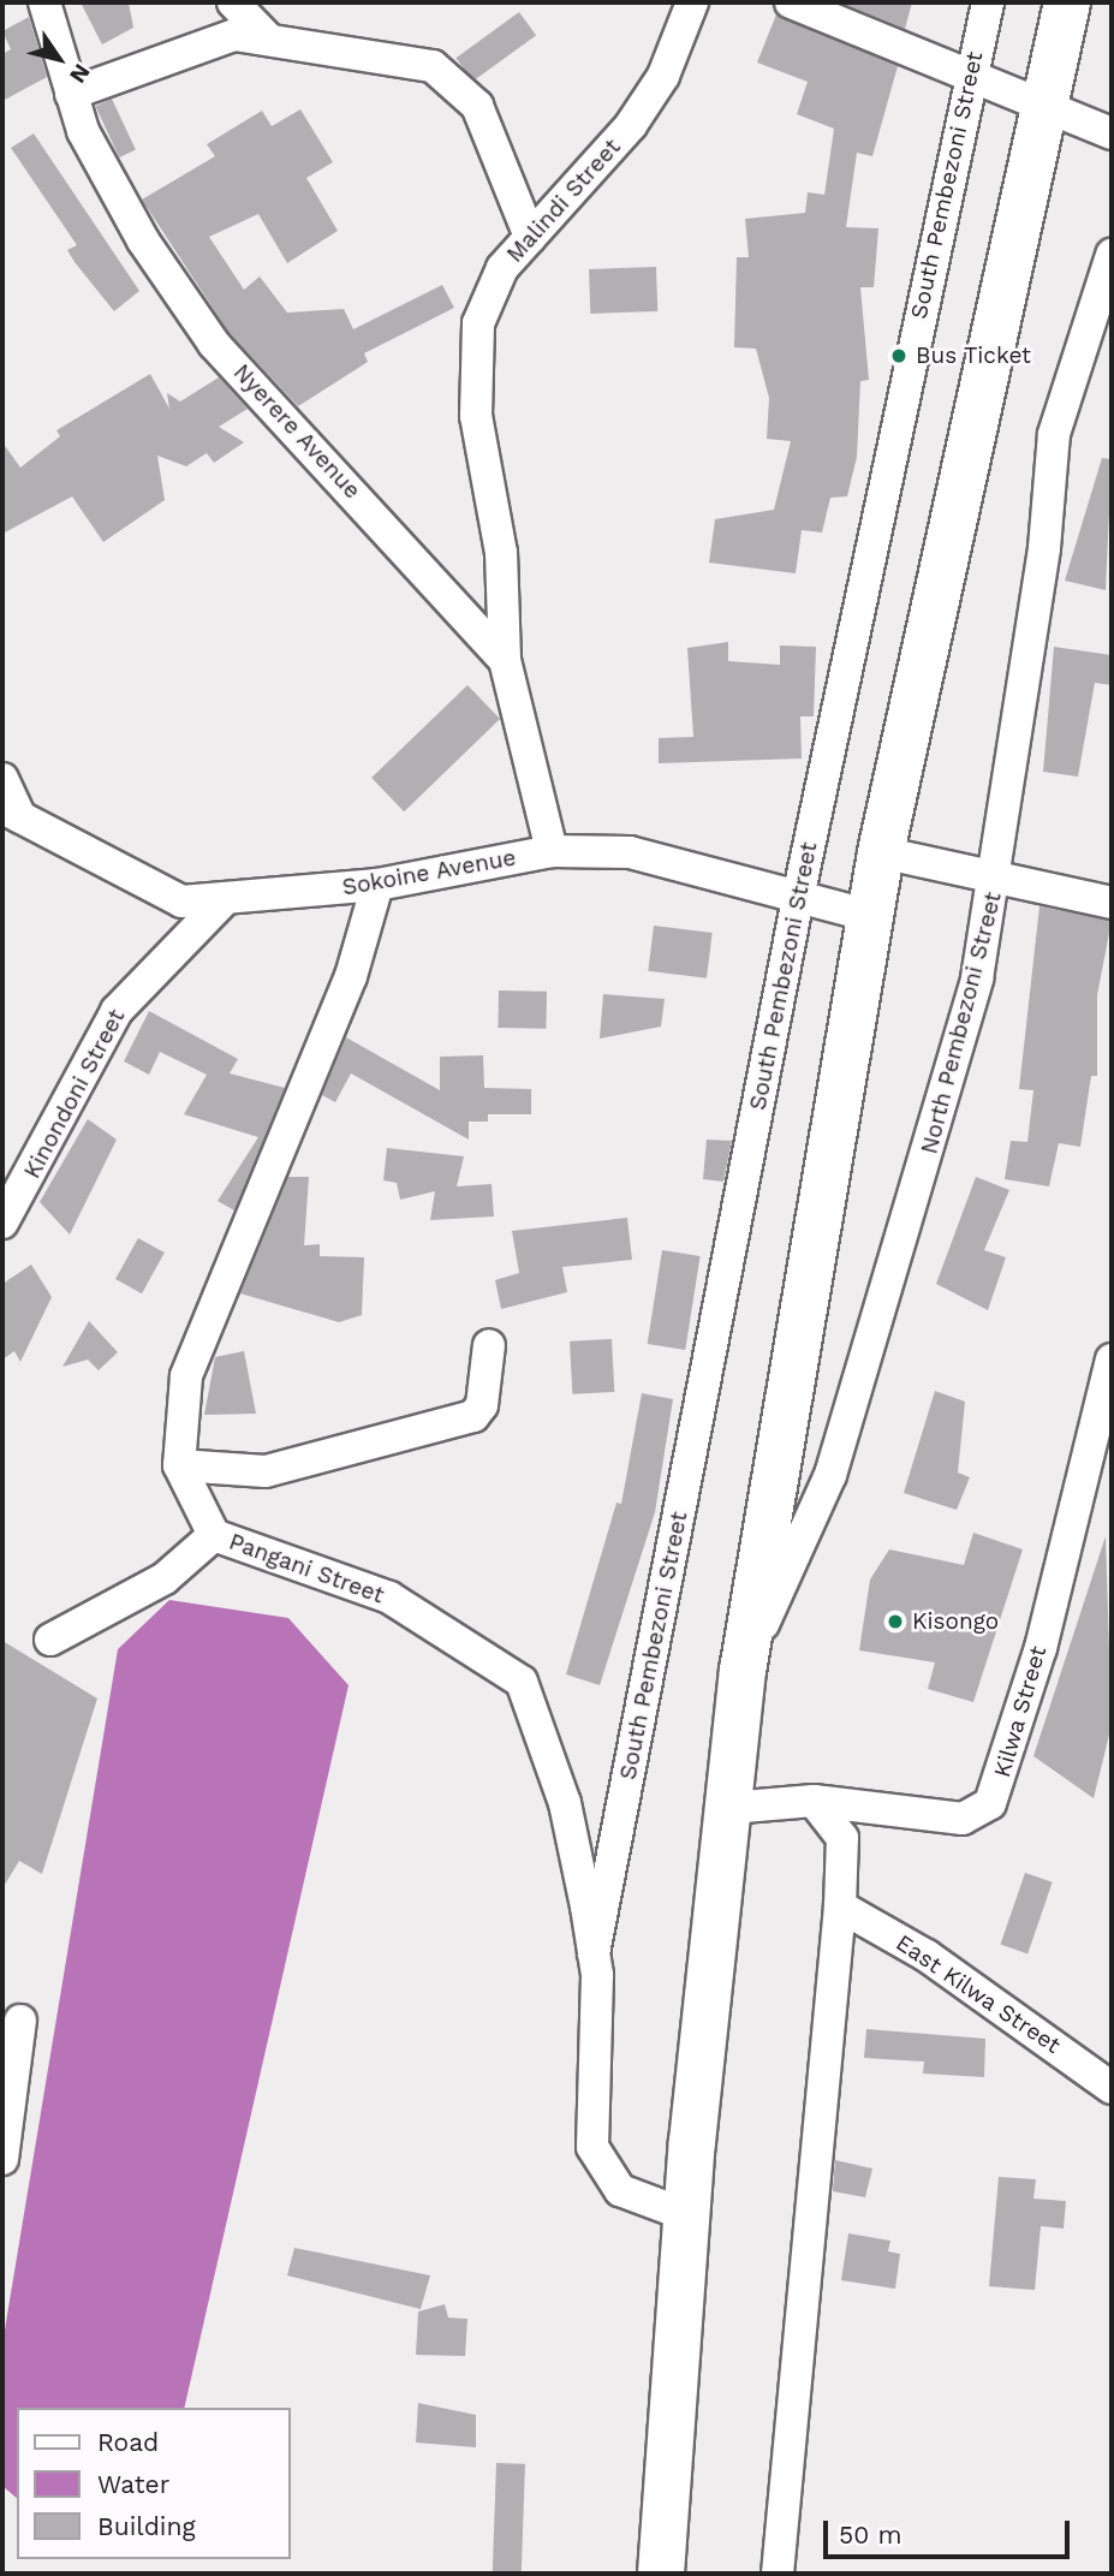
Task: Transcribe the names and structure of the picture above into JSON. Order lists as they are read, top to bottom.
{
  "streets": {
    "street": [
      "South Pembezoni Street",
      "Malindi Street",
      "Nyerere Avenue",
      "Sokoine Avenue",
      "North Pembezoni Street",
      "Kinondoni Street",
      "Pangani Street",
      "Kilwa Street",
      "East Kilwa Street"
    ]
  },
  "crossings": [
    ["South Pembezoni Street", "Sokoine Avenue"],
    ["South Pembezoni Street", "Pangani Street"],
    ["Malindi Street", "Nyerere Avenue"],
    ["Nyerere Avenue", "Sokoine Avenue"],
    ["Sokoine Avenue", "Kinondoni Street"]
  ],
  "places": ["Bus Ticket", "Kisongo"],
  "legend": ["Road", "Water", "Building"],
  "scale_bar": "50 m",
  "north": "bottom right"
}
